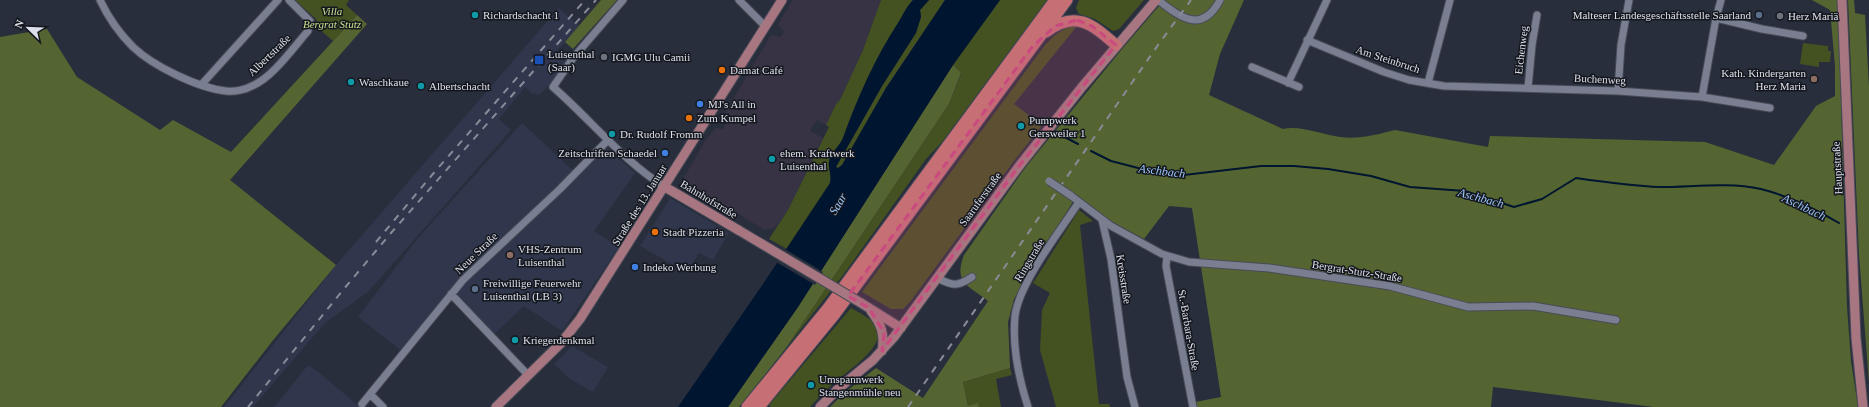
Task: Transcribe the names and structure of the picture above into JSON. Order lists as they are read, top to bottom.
{
  "streets": {
    "main road": [
      "Hauptstraße",
      "Bahnhofstraße",
      "Saaruferstraße",
      "Straße des 13. Januar"
    ],
    "street": [
      "Eichenweg",
      "Albertstraße",
      "Am Steinbruch",
      "Buchenweg",
      "Neue Straße",
      "Ringstraße",
      "Bergrat-Stutz-Straße",
      "Kreisstraße",
      "St.-Barbara-Straße"
    ]
  },
  "crossings": [
    ["Eichenweg", "Buchenweg"],
    ["Am Steinbruch", "Buchenweg"],
    ["Bahnhofstraße", "Saaruferstraße"],
    ["Bahnhofstraße", "Straße des 13. Januar"],
    ["Bahnhofstraße", "Neue Straße"],
    ["Bergrat-Stutz-Straße", "Kreisstraße"],
    ["Bergrat-Stutz-Straße", "St.-Barbara-Straße"]
  ],
  "water": ["Aschbach", "Saar"],
  "parks": ["Villa Bergrat Stutz"],
  "places": {
    "other": [
      "Richardschacht 1",
      "Malteser Landesgeschäftsstelle Saarland",
      "Herz Mariä",
      "IGMG Ulu Camii",
      "Damat Café",
      "Kath. Kindergarten Herz Maria",
      "Waschkaue",
      "Albertschacht",
      "MJ's All in",
      "Zum Kumpel",
      "Pumpwerk Gersweiler 1",
      "Dr. Rudolf Fromm",
      "Zeitschriften Schaedel",
      "ehem. Kraftwerk Luisenthal",
      "Stadt Pizzeria",
      "VHS-Zentrum Luisenthal",
      "Indeko Werbung",
      "Freiwillige Feuerwehr Luisenthal (LB 3)",
      "Kriegerdenkmal",
      "Umspannwerk Stangenmühle neu"
    ],
    "transit": ["Luisenthal (Saar)"]
  },
  "north": "top left"
}
